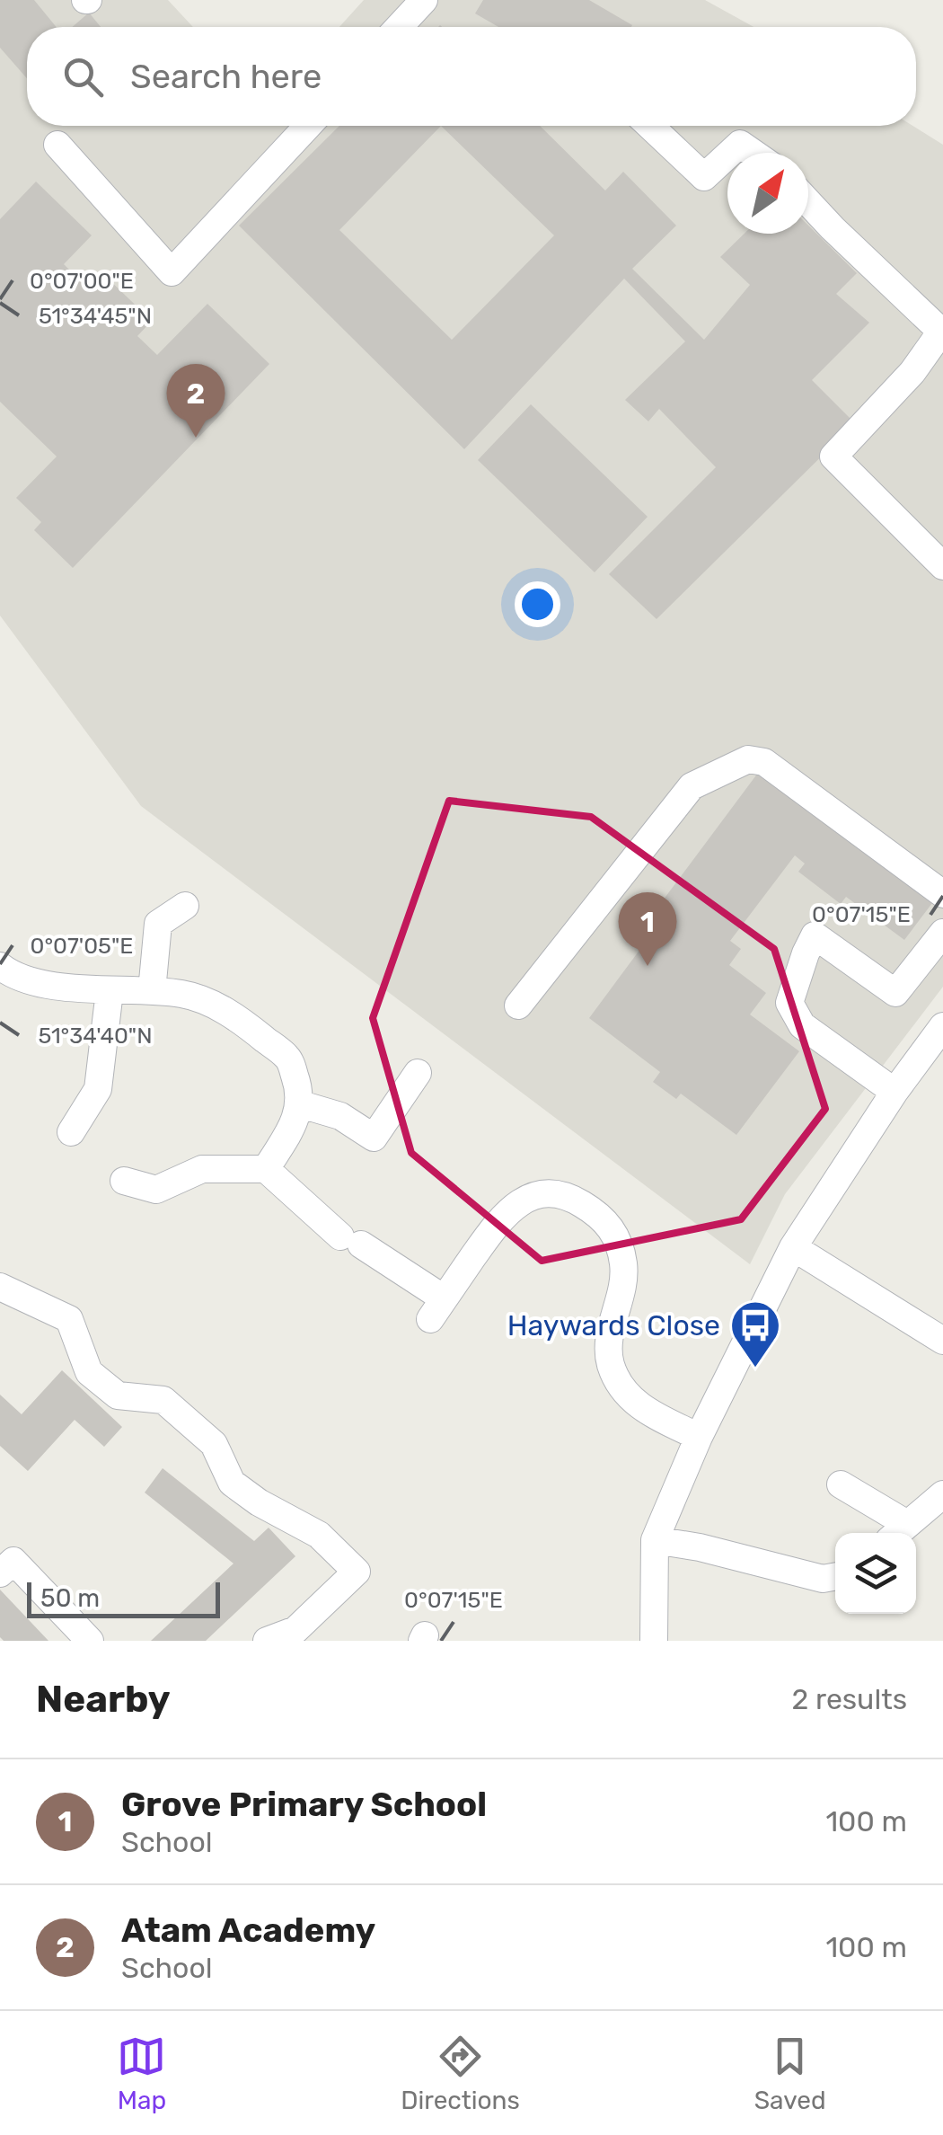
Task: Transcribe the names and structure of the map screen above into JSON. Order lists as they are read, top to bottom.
{
  "places": {
    "bus stop": ["Haywards Close"]
  },
  "scale_bar": "50 m",
  "north": "top right",
  "page": {
    "search": "Search here",
    "pins": ["2", "1"],
    "scale": "50 m",
    "heading": ["Nearby", "2 results"],
    "list": [
      {
        "mark": "1",
        "name": "Grove Primary School",
        "note": "School",
        "value": "100 m"
      },
      {
        "mark": "2",
        "name": "Atam Academy",
        "note": "School",
        "value": "100 m"
      }
    ],
    "nav": ["Map", "Directions", "Saved"]
  },
  "coordinates": [
    "0°07'00\"E",
    "51°34'45\"N",
    "0°07'15\"E",
    "0°07'05\"E",
    "51°34'40\"N"
  ]
}
